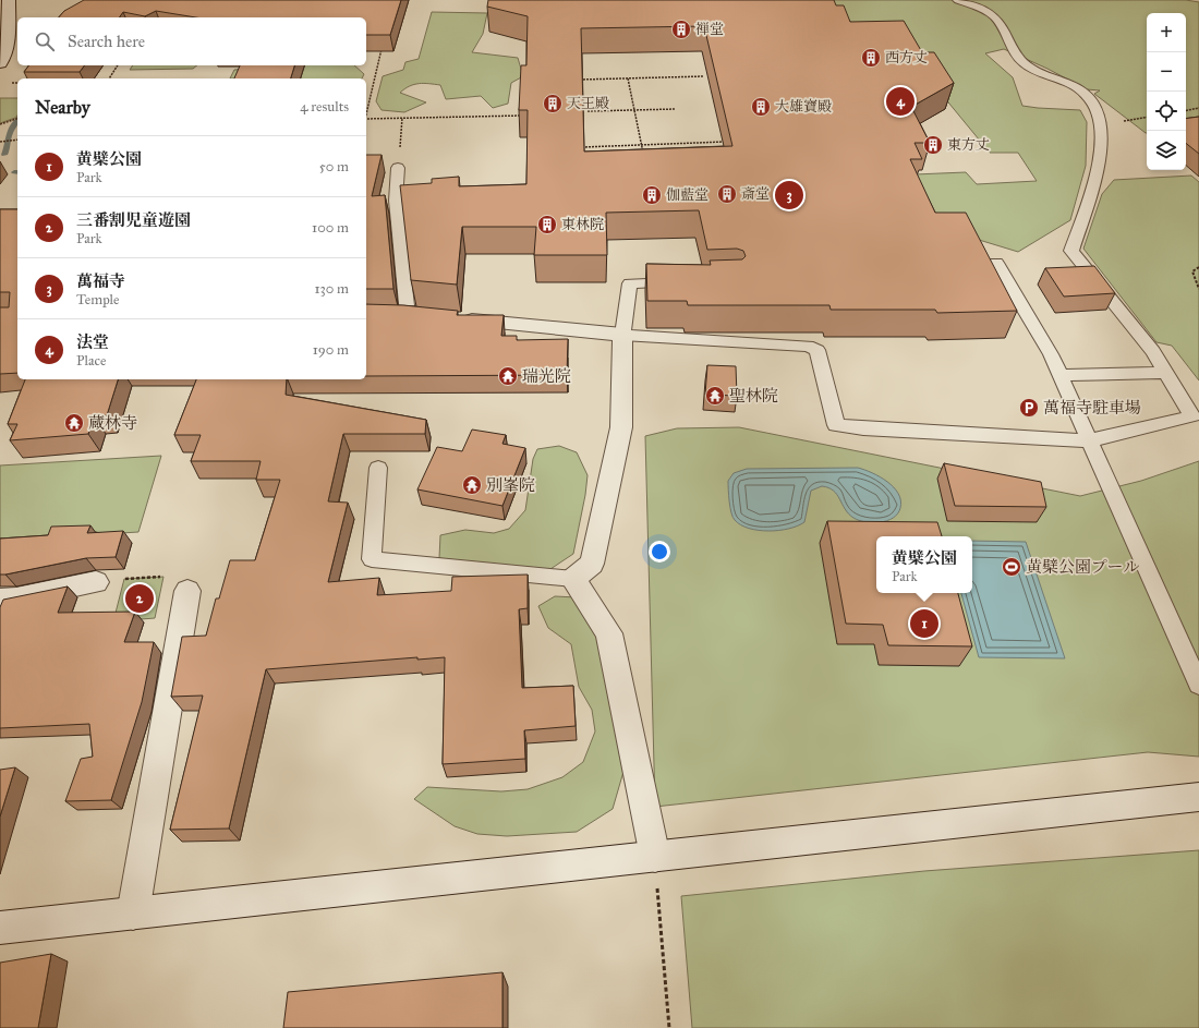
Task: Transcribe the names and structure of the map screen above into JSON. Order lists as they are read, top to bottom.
{
  "places": {
    "building": [
      "禅堂",
      "西方丈",
      "天王殿",
      "大雄寶殿",
      "東方丈",
      "斎堂",
      "伽藍堂",
      "東林院"
    ],
    "temple": [
      "瑞光院",
      "聖林院",
      "蔵林寺",
      "別峯院"
    ],
    "parking": ["萬福寺駐車場"],
    "sports": ["黄檗公園プール"]
  },
  "page": {
    "map_buttons": ["+", "−"],
    "search": "Search here",
    "heading": ["Nearby", "4 results"],
    "pins": [
      "4",
      "3",
      "2",
      "1"
    ],
    "list": [
      {
        "mark": "1",
        "name": "黄檗公園",
        "note": "Park",
        "value": "50 m"
      },
      {
        "mark": "2",
        "name": "三番割児童遊園",
        "note": "Park",
        "value": "100 m"
      },
      {
        "mark": "3",
        "name": "萬福寺",
        "note": "Temple",
        "value": "130 m"
      },
      {
        "mark": "4",
        "name": "法堂",
        "note": "Place",
        "value": "190 m"
      }
    ],
    "popup": ["黄檗公園", "Park"]
  }
}
